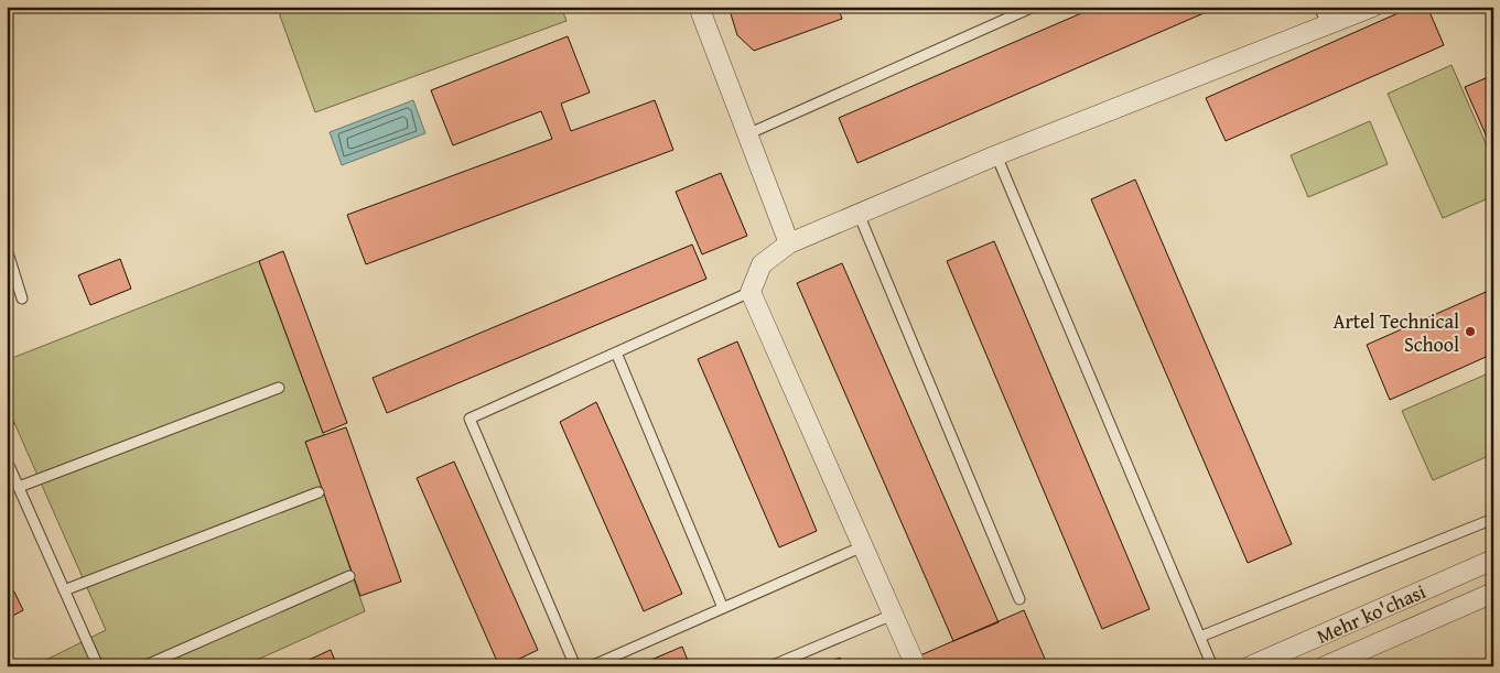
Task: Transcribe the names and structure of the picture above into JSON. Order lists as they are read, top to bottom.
{
  "streets": {
    "street": ["Mehr ko'chasi"]
  },
  "places": ["Artel Technical School"]
}
